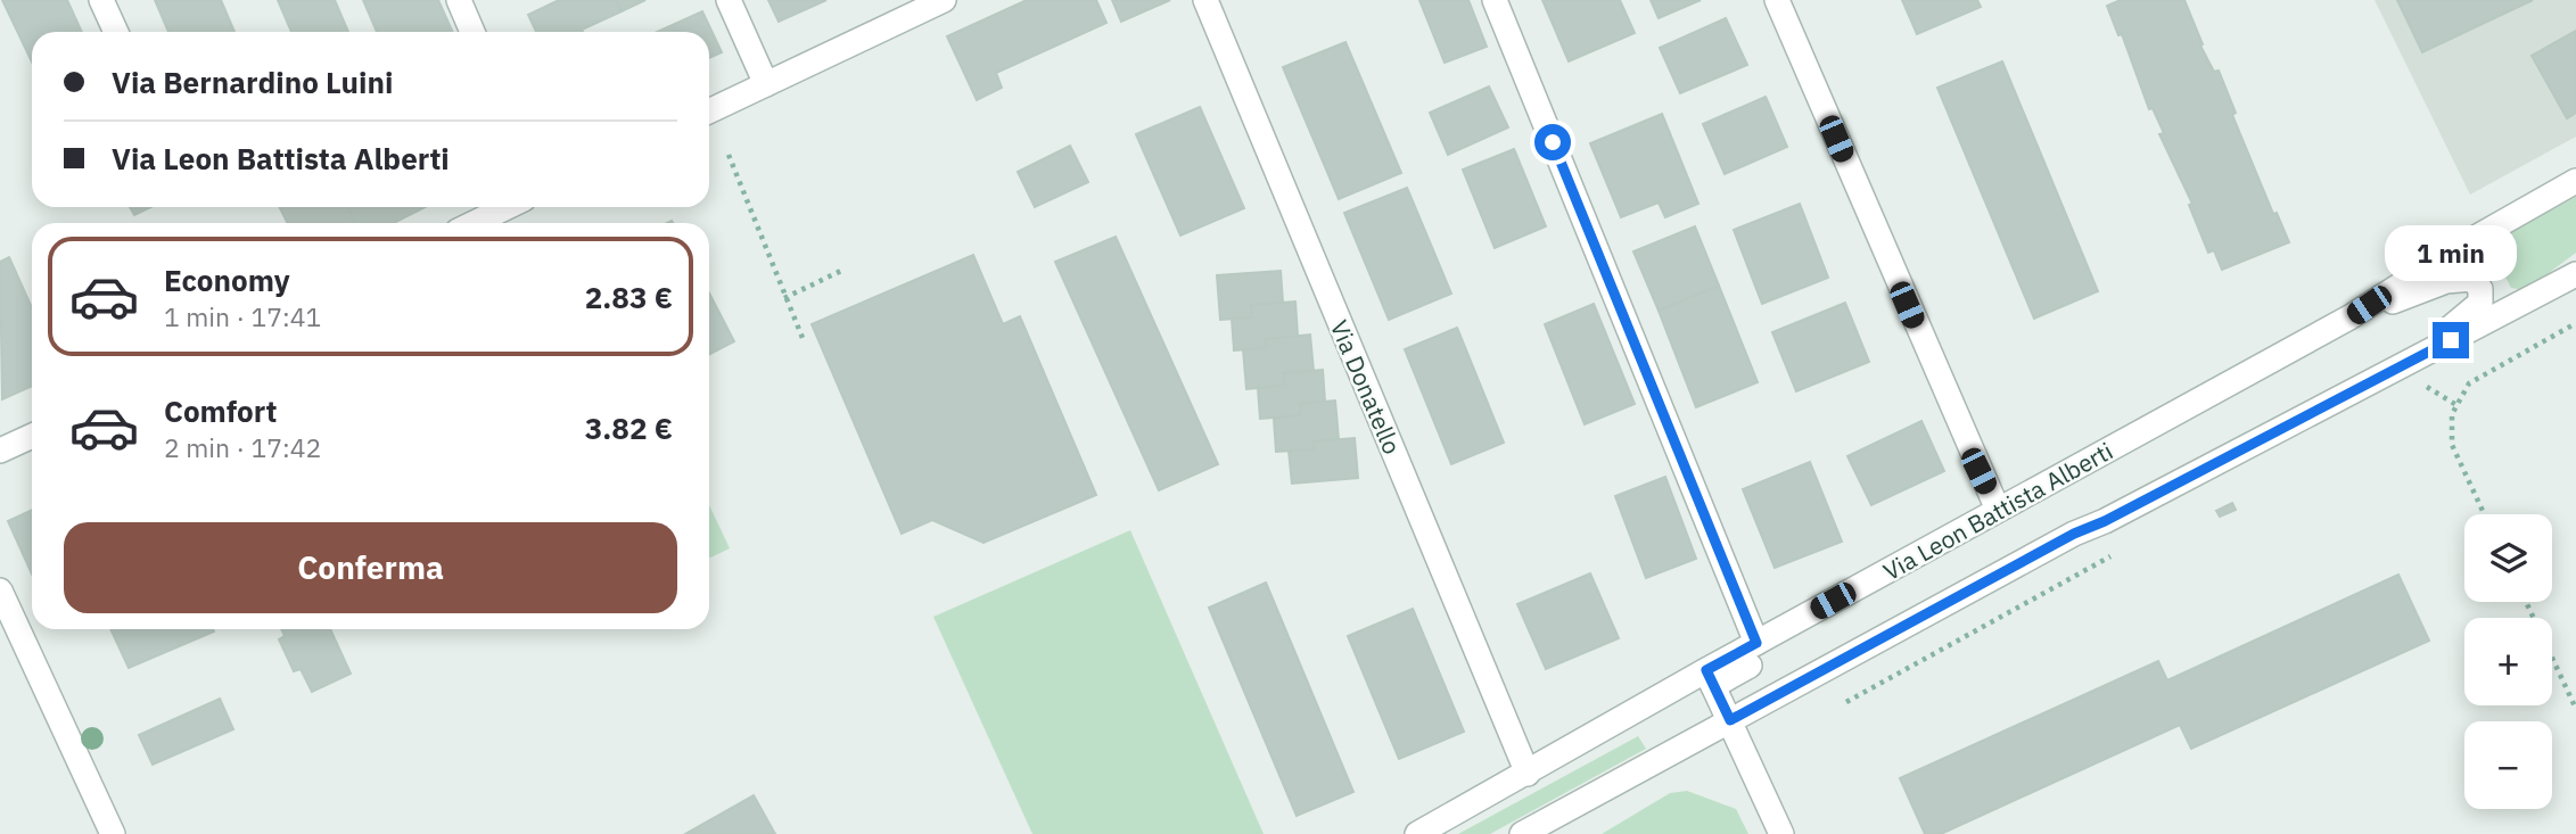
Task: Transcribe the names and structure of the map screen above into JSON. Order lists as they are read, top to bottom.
{
  "streets": {
    "street": ["Via Donatello", "Via Leon Battista Alberti"]
  },
  "crossings": [
    ["Via Donatello", "Via Leon Battista Alberti"]
  ],
  "page": {
    "banner": ["Via Bernardino Luini", "Via Leon Battista Alberti"],
    "bubble": "1 min",
    "list": [
      {
        "name": "Economy",
        "note": "1 min · 17:41",
        "value": "2.83 €"
      },
      {
        "name": "Comfort",
        "note": "2 min · 17:42",
        "value": "3.82 €"
      }
    ],
    "buttons": "Conferma",
    "map_buttons": ["+", "−"]
  }
}
